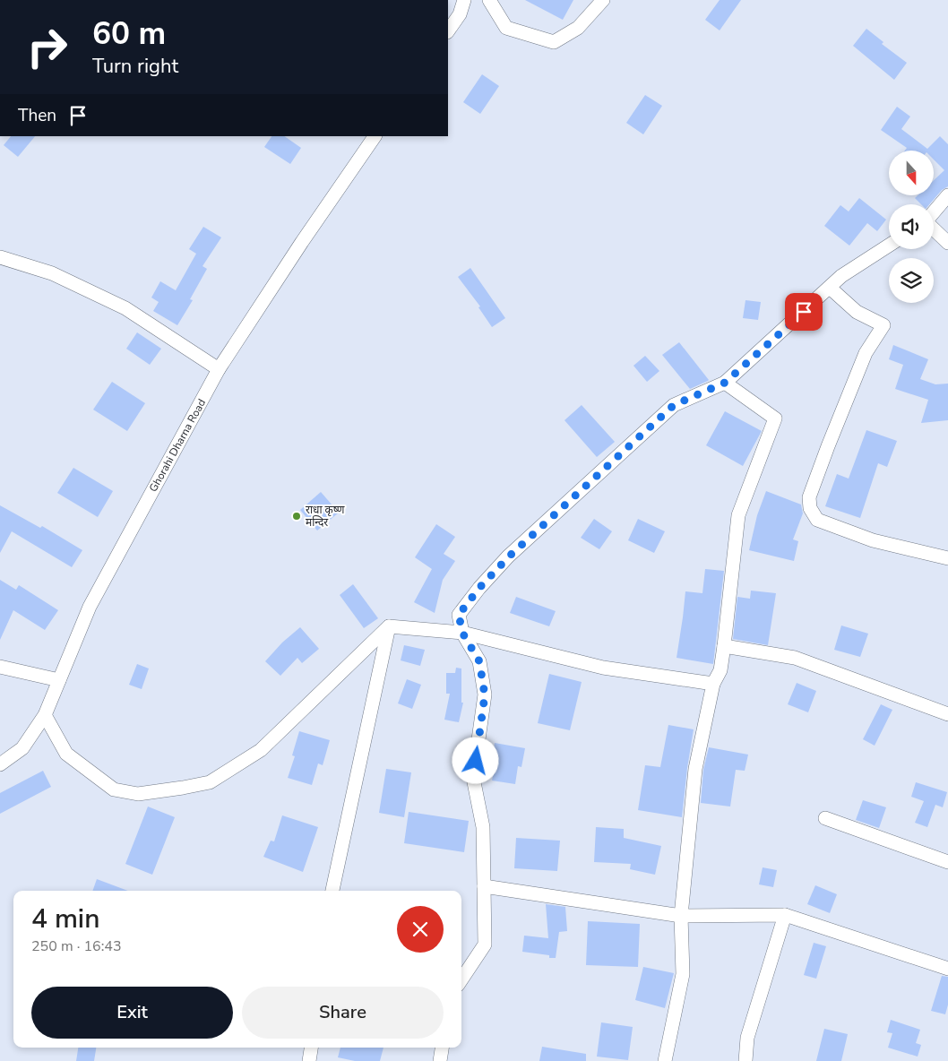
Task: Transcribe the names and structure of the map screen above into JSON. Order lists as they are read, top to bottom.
{
  "streets": {
    "street": ["Ghorahi Dharna Road"]
  },
  "places": ["राधा कृष्ण मन्दिर"],
  "north": "bottom",
  "page": {
    "turn": ["60 m", "Turn right"],
    "then": "Then",
    "heading": ["4 min", "250 m · 16:43"],
    "buttons": ["Exit", "Share"]
  }
}
